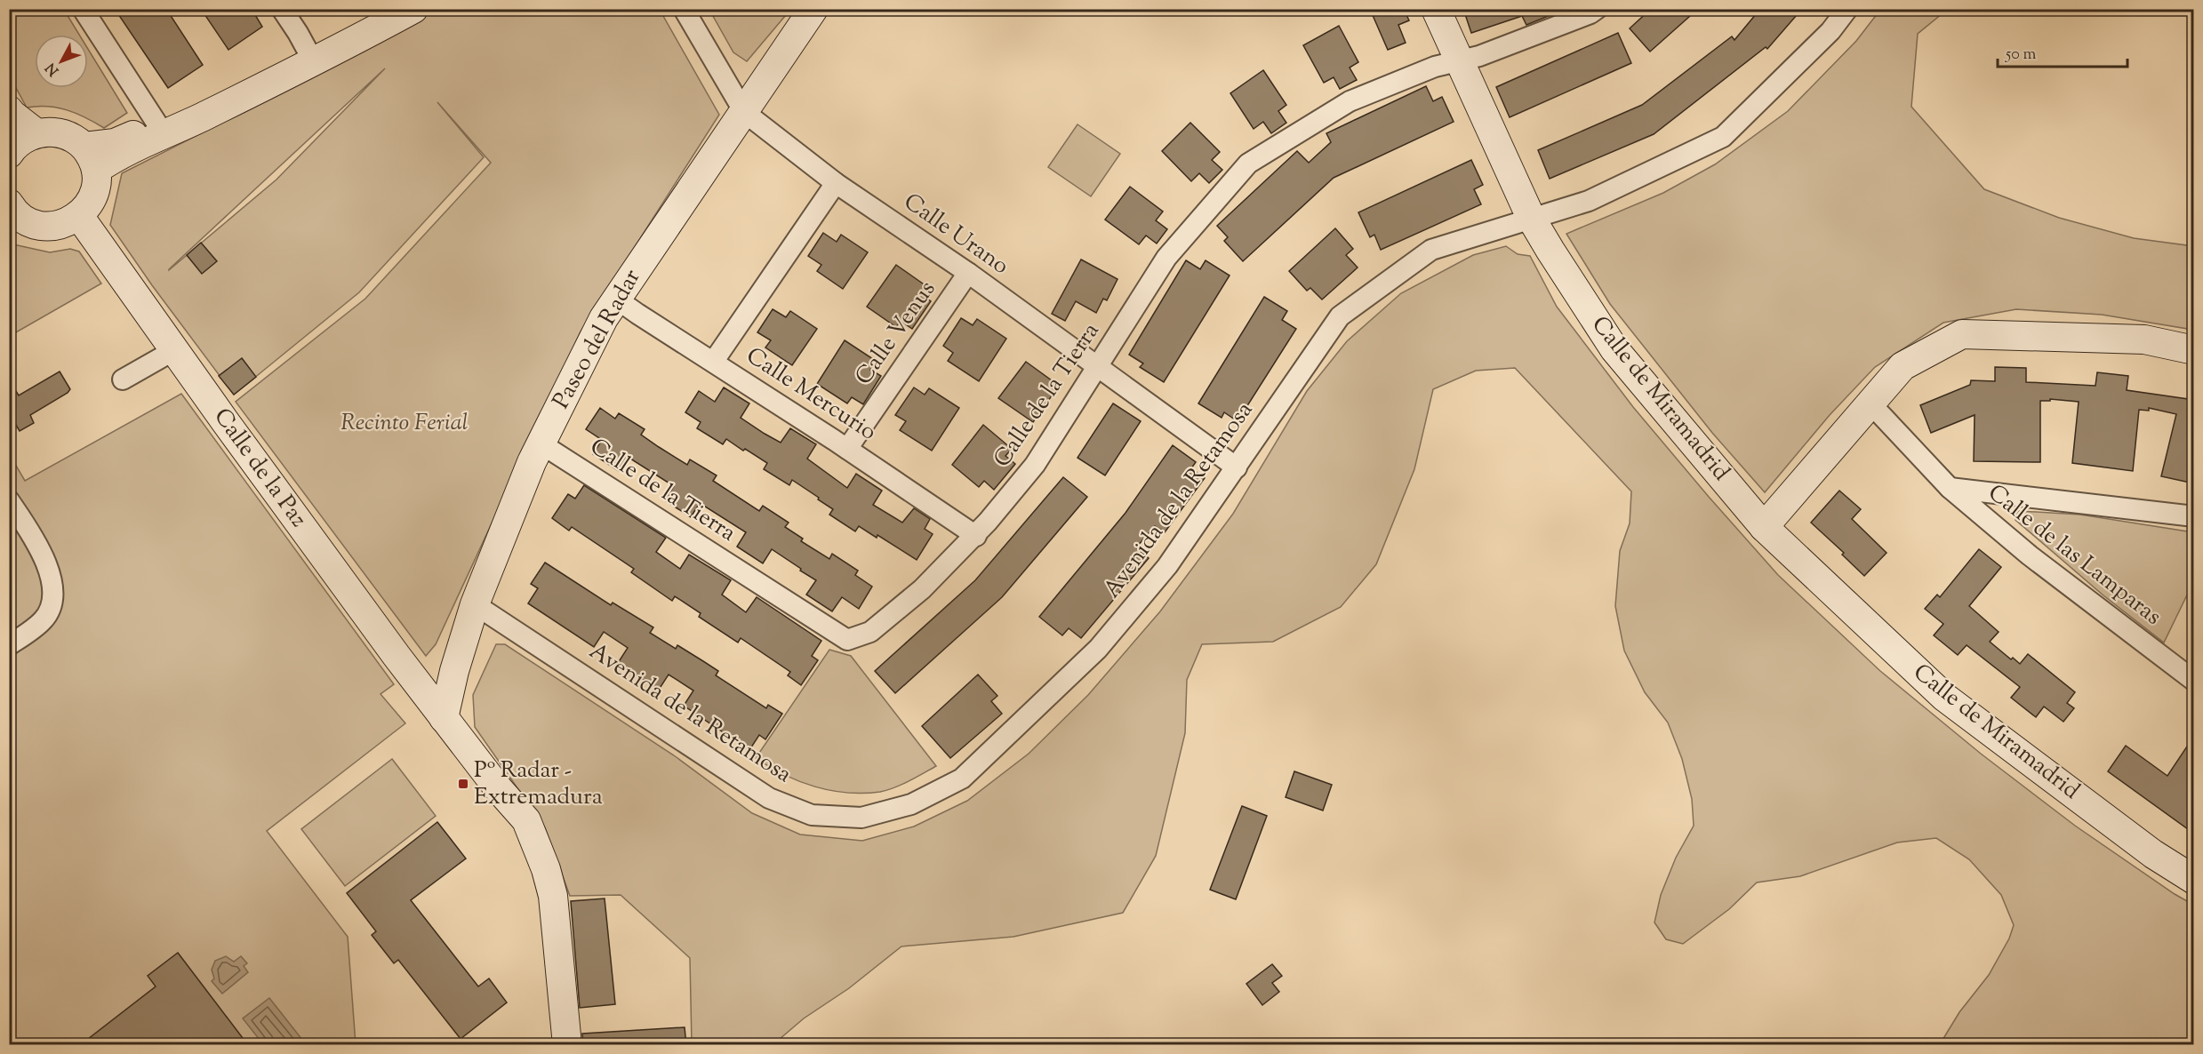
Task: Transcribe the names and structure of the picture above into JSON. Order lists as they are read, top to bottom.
{
  "streets": {
    "street": [
      "Calle Urano",
      "Calle Venus",
      "Paseo del Radar",
      "Calle Mercurio",
      "Calle de la Tierra",
      "Calle de Miramadrid",
      "Calle de la Paz",
      "Avenida de la Retamosa",
      "Calle de las Lamparas"
    ]
  },
  "crossings": [
    ["Calle Urano", "Calle Venus"],
    ["Calle Urano", "Paseo del Radar"],
    ["Calle Urano", "Calle de la Tierra"],
    ["Calle Urano", "Avenida de la Retamosa"],
    ["Calle Venus", "Calle Mercurio"],
    ["Paseo del Radar", "Calle Mercurio"],
    ["Paseo del Radar", "Calle de la Tierra"],
    ["Paseo del Radar", "Calle de la Paz"],
    ["Paseo del Radar", "Avenida de la Retamosa"],
    ["Calle Mercurio", "Calle de la Tierra"],
    ["Calle de la Tierra", "Calle de Miramadrid"],
    ["Calle de Miramadrid", "Avenida de la Retamosa"]
  ],
  "parks": ["Recinto Ferial"],
  "places": {
    "transit": ["Pº Radar - Extremadura"]
  },
  "scale_bar": "50 m",
  "north": "bottom left"
}
